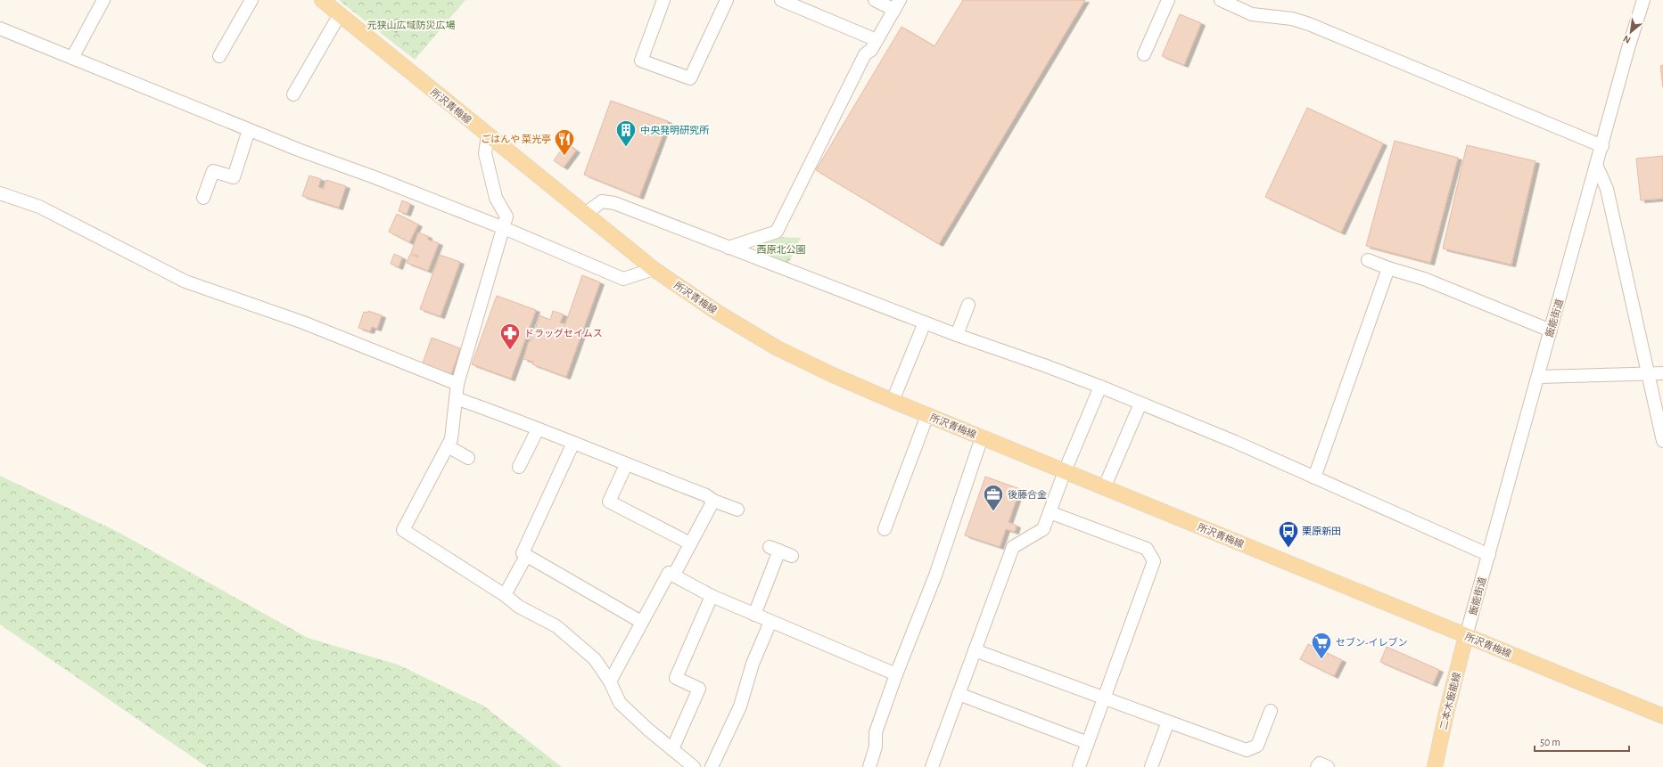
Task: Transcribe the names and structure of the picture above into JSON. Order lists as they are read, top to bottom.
{
  "streets": {
    "main road": ["所沢青梅線", "二本木飯能線"],
    "street": ["飯能街道"]
  },
  "crossings": [
    ["所沢青梅線", "飯能街道"],
    ["所沢青梅線", "二本木飯能線"],
    ["飯能街道", "二本木飯能線"]
  ],
  "parks": ["元狭山広域防災広場", "西原北公園"],
  "places": {
    "building": ["中央発明研究所"],
    "restaurant": ["ごはんや 菜光亭"],
    "pharmacy": ["ドラッグセイムス"],
    "office": ["後藤合金"],
    "bus stop": ["栗原新田"],
    "supermarket": ["セブン-イレブン"]
  },
  "scale_bar": "50 m",
  "north": "bottom left"
}
